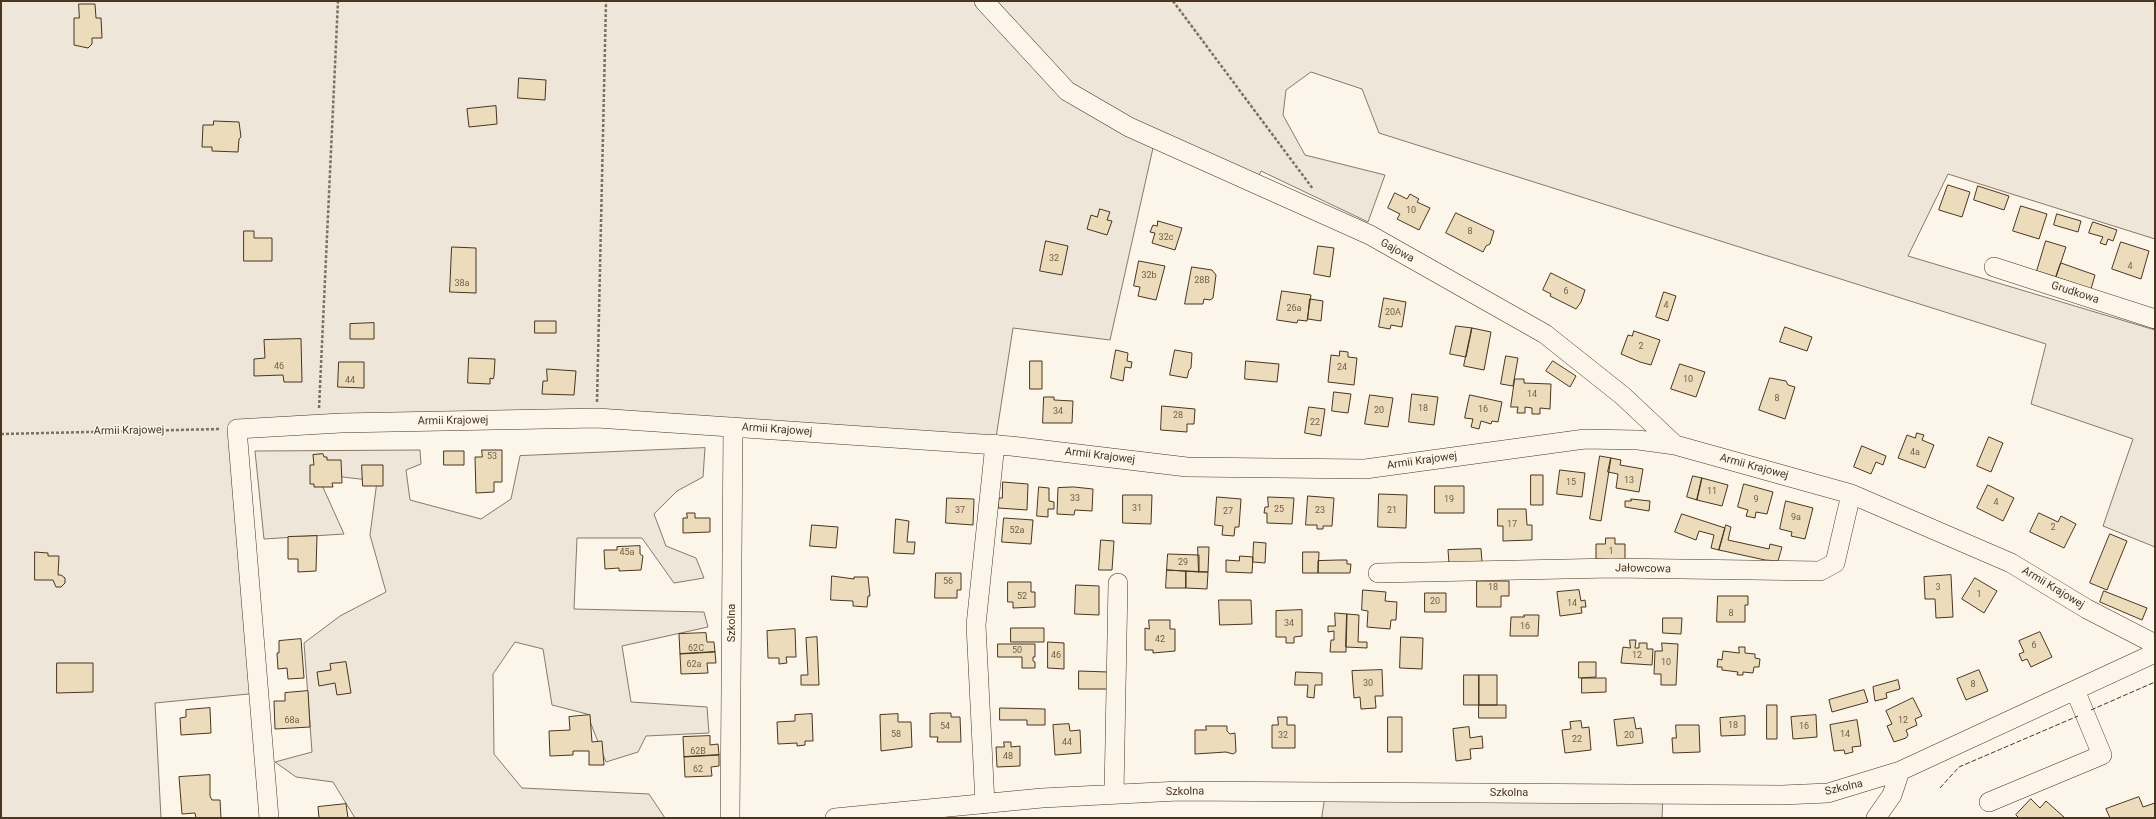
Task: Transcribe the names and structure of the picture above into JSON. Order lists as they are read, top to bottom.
{
  "streets": {
    "street": [
      "Gajowa",
      "Grudkowa",
      "Armii Krajowej",
      "Jałowcowa",
      "Szkolna"
    ]
  },
  "crossings": [
    ["Gajowa", "Armii Krajowej"],
    ["Armii Krajowej", "Jałowcowa"],
    ["Armii Krajowej", "Szkolna"]
  ],
  "house_numbers": [
    "10",
    "8",
    "32c",
    "32",
    "4",
    "32b",
    "28B",
    "38a",
    "6",
    "4",
    "26a",
    "20A",
    "2",
    "46",
    "24",
    "10",
    "44",
    "14",
    "8",
    "18",
    "16",
    "20",
    "34",
    "28",
    "22",
    "4a",
    "53",
    "13",
    "15",
    "11",
    "33",
    "19",
    "9",
    "4",
    "31",
    "25",
    "37",
    "23",
    "21",
    "27",
    "9a",
    "17",
    "2",
    "52a",
    "1",
    "45a",
    "29",
    "56",
    "18",
    "3",
    "1",
    "52",
    "20",
    "14",
    "8",
    "34",
    "16",
    "42",
    "6",
    "62C",
    "50",
    "46",
    "12",
    "10",
    "62a",
    "30",
    "8",
    "68a",
    "12",
    "18",
    "54",
    "16",
    "58",
    "14",
    "32",
    "20",
    "22",
    "44",
    "62B",
    "48",
    "62"
  ]
}
